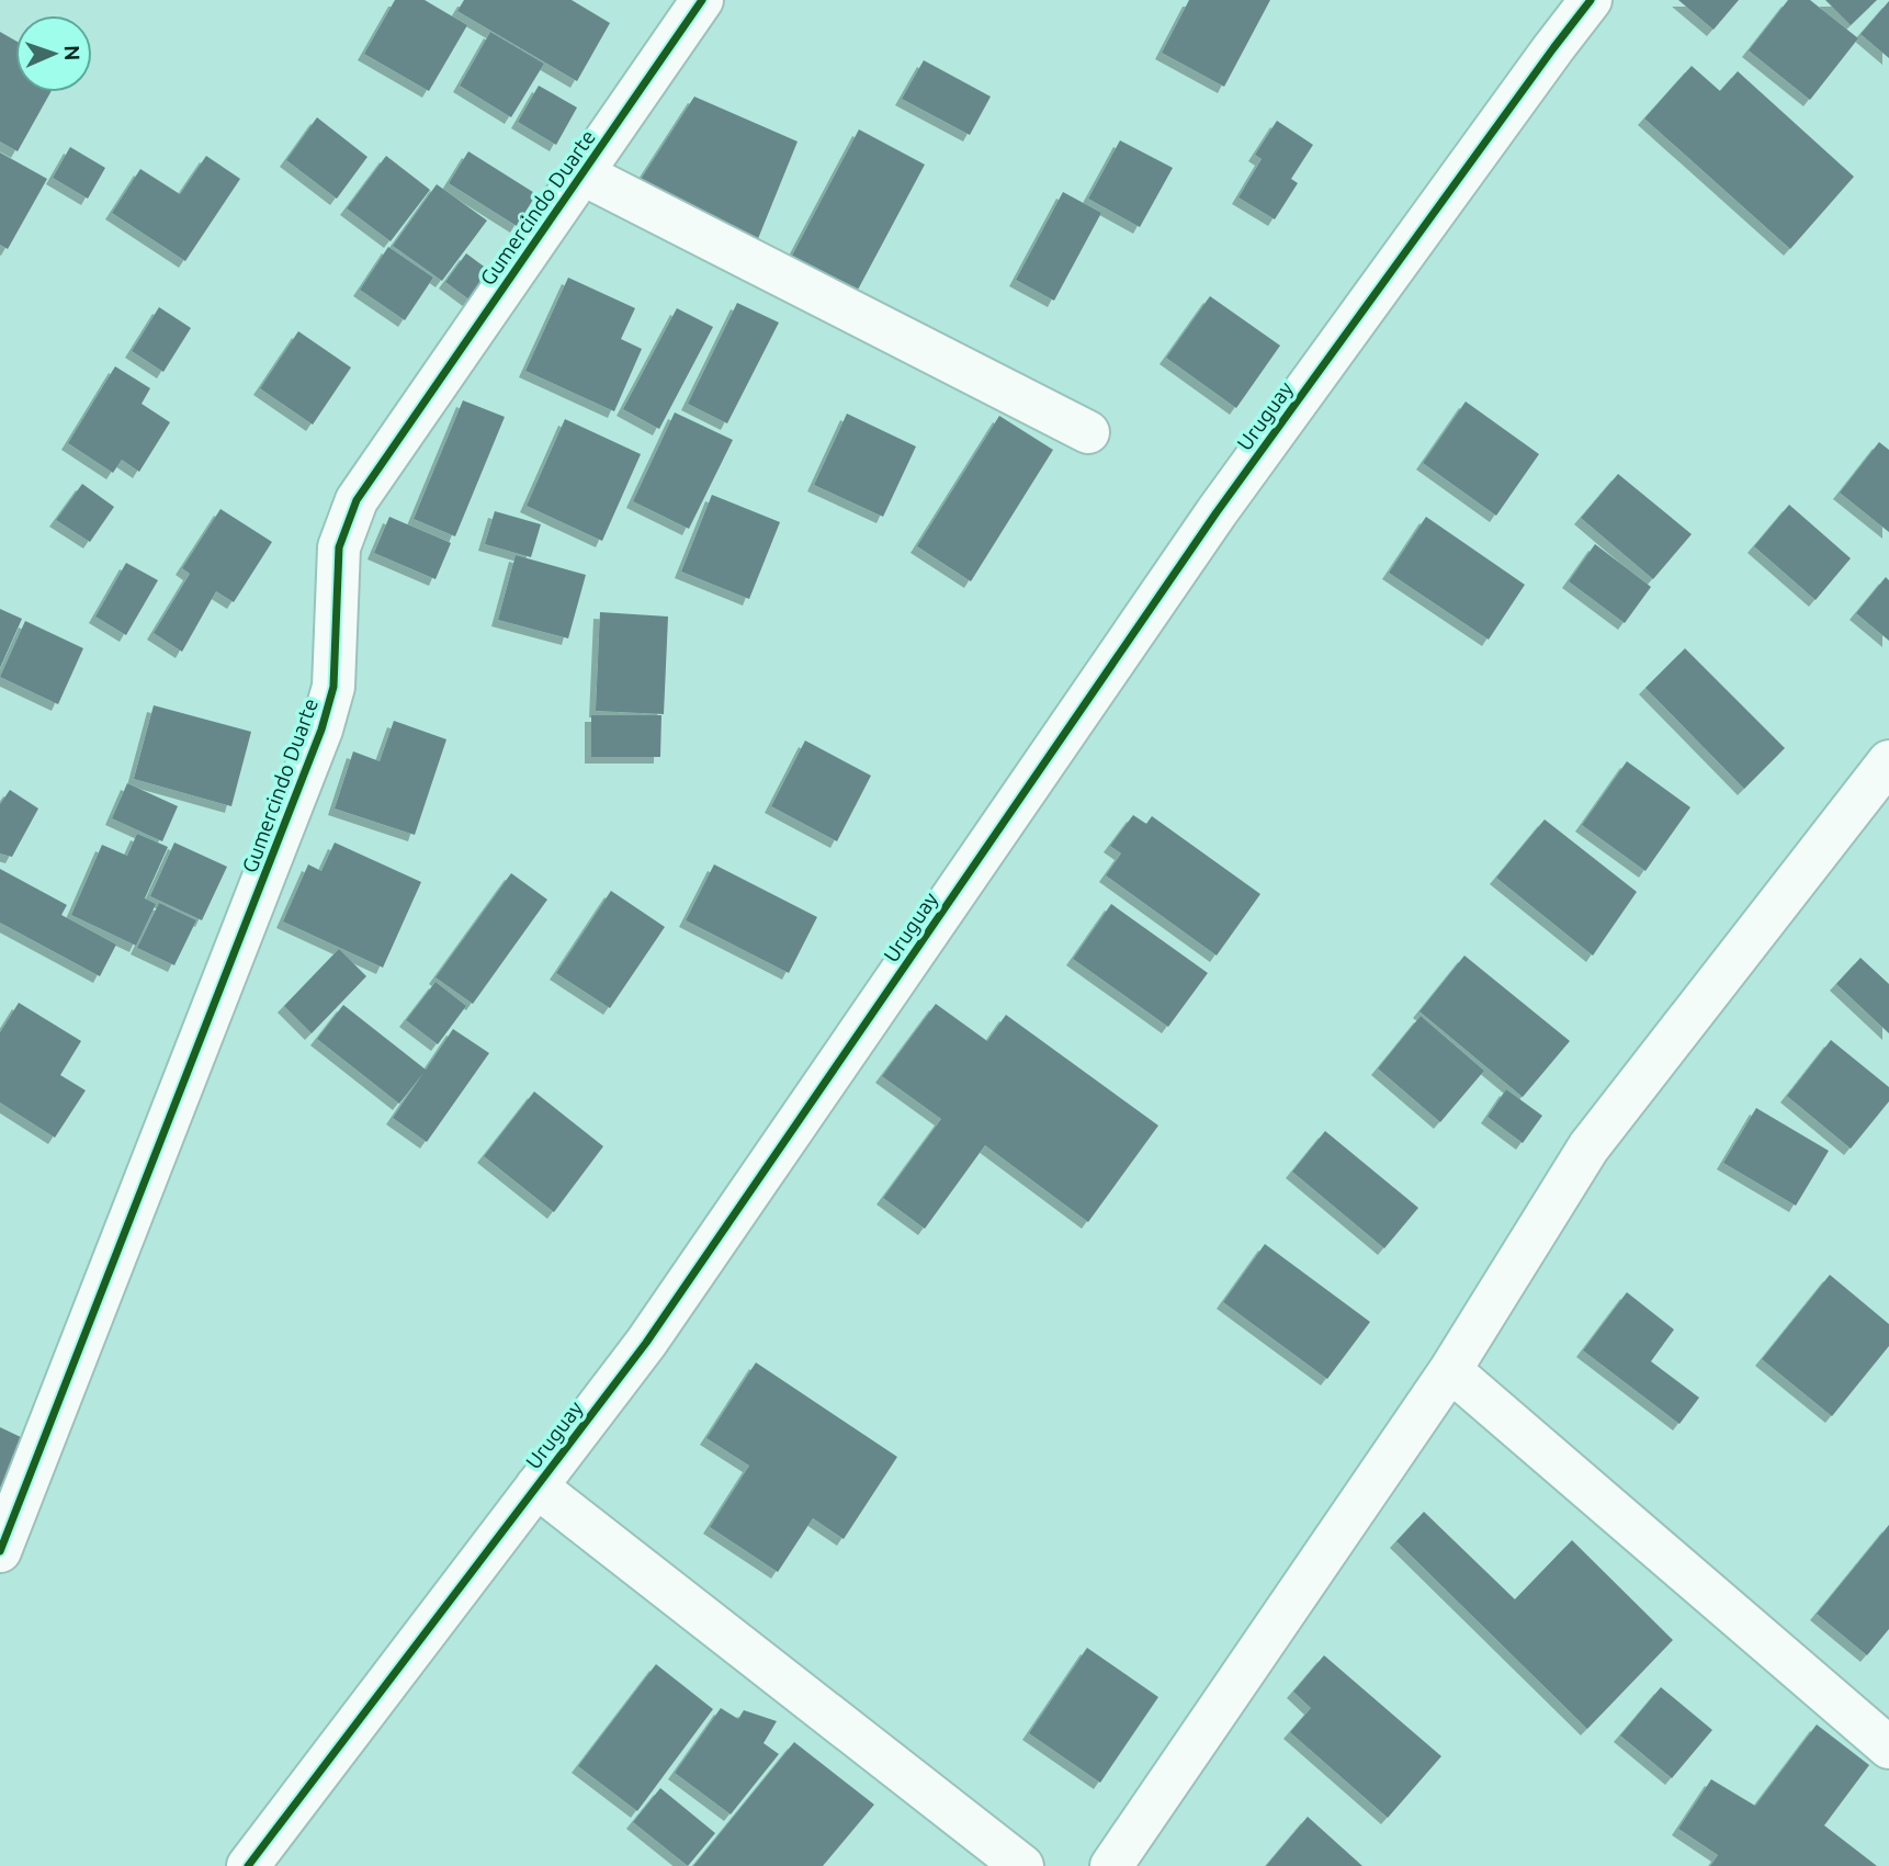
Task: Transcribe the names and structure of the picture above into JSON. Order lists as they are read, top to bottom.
{
  "streets": {
    "street": ["Gumercindo Duarte", "Uruguay"]
  },
  "north": "right"
}
